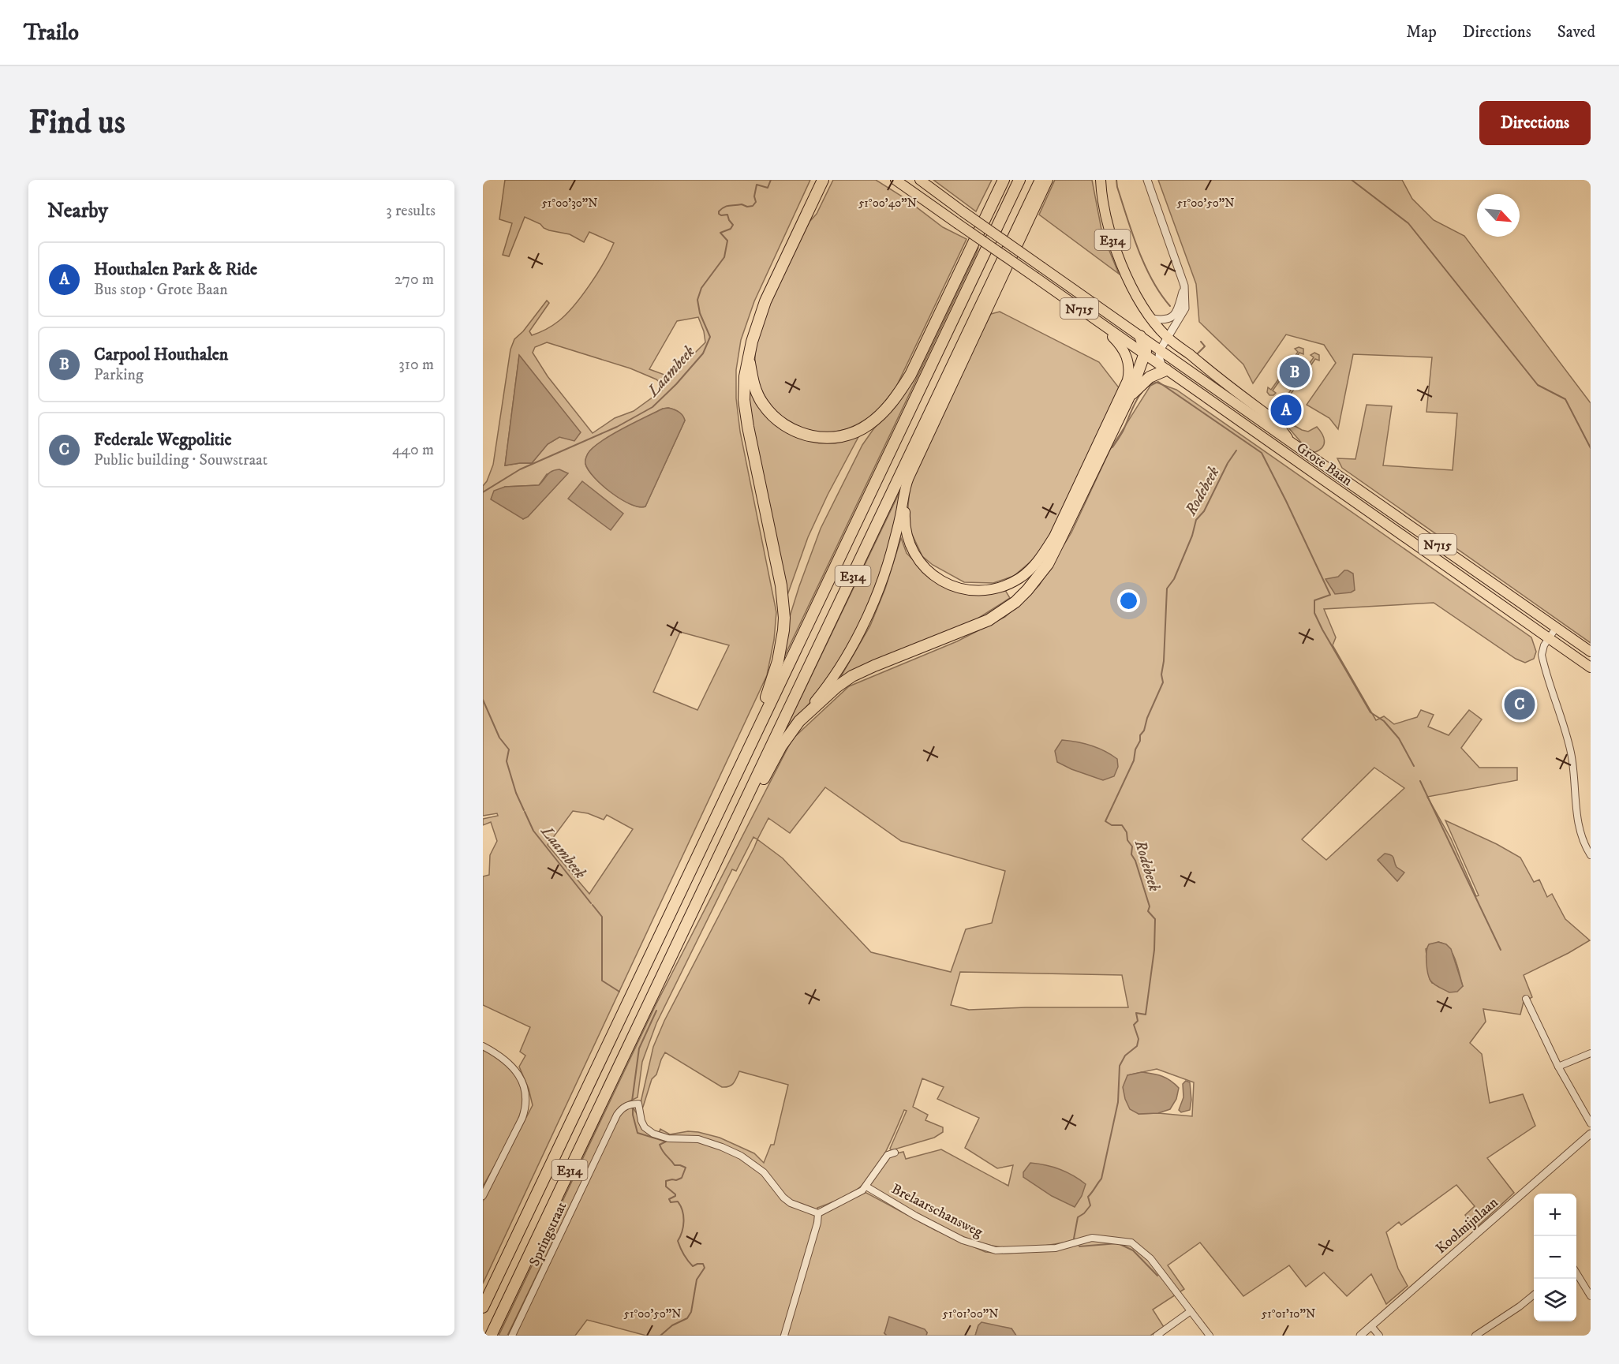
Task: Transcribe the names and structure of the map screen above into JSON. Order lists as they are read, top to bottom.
{
  "streets": {
    "highway": ["E314"],
    "main road": ["N715", "Grote Baan"],
    "street": ["Brelaarschansweg", "Koolmijnlaan", "Springstraat"]
  },
  "crossings": [
    ["E314", "Grote Baan"],
    ["Brelaarschansweg", "Springstraat"]
  ],
  "water": ["Laambeek", "Rodebeek"],
  "north": "bottom right",
  "page": {
    "header": "Trailo",
    "nav": ["Map", "Directions", "Saved"],
    "buttons": "Directions",
    "title": "Find us",
    "heading": ["Nearby", "3 results"],
    "list": [
      {
        "mark": "A",
        "name": "Houthalen Park & Ride",
        "note": "Bus stop · Grote Baan",
        "value": "270 m"
      },
      {
        "mark": "B",
        "name": "Carpool Houthalen",
        "note": "Parking",
        "value": "310 m"
      },
      {
        "mark": "C",
        "name": "Federale Wegpolitie",
        "note": "Public building · Souwstraat",
        "value": "440 m"
      }
    ],
    "pins": ["B", "A", "C"],
    "map_buttons": ["+", "−"]
  },
  "coordinates": [
    "51°00'30\"N",
    "51°00'40\"N",
    "51°00'50\"N",
    "51°01'00\"N",
    "51°01'10\"N"
  ]
}
